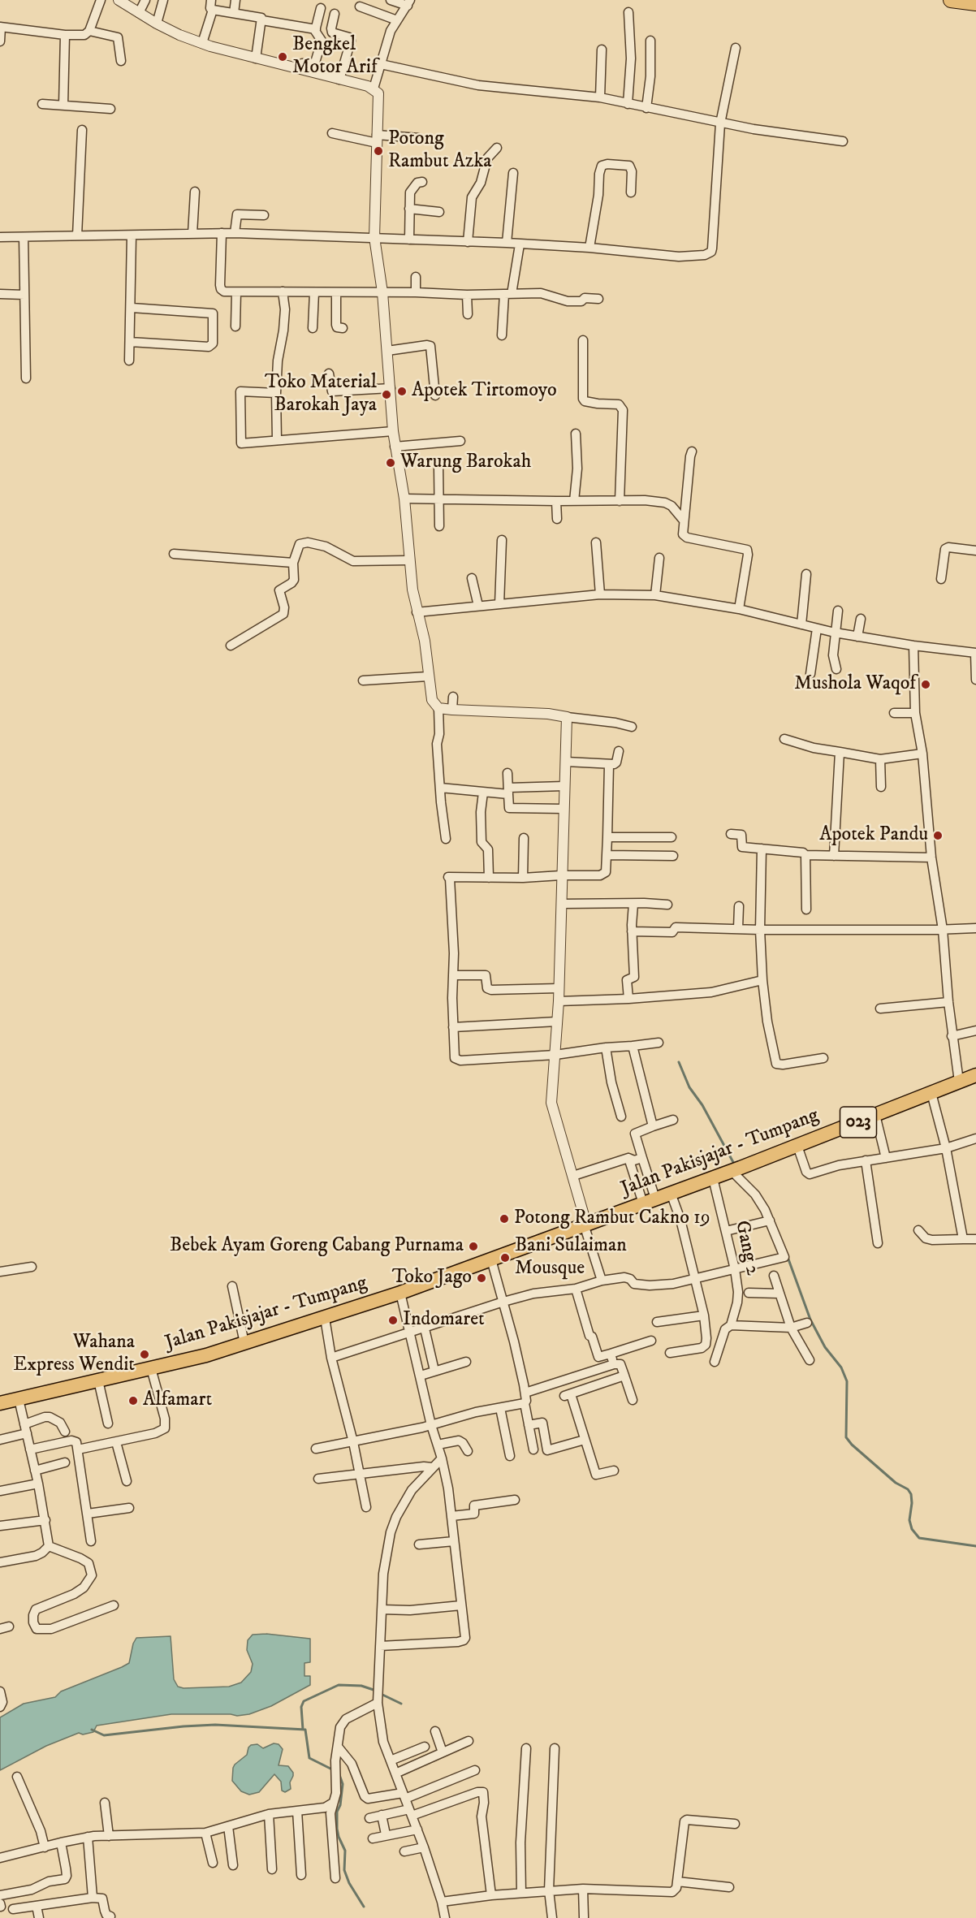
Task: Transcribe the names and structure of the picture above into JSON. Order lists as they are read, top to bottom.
{
  "streets": {
    "main road": ["023", "Jalan Pakisjajar - Tumpang"],
    "street": ["Gang 2"]
  },
  "crossings": [
    ["Jalan Pakisjajar - Tumpang", "Gang 2"]
  ],
  "places": [
    "Bengkel Motor Arif",
    "Potong Rambut Azka",
    "Apotek Tirtomoyo",
    "Toko Material Barokah Jaya",
    "Warung Barokah",
    "Mushola Waqof",
    "Apotek Pandu",
    "Potong Rambut Cakno 19",
    "Bebek Ayam Goreng Cabang Purnama",
    "Bani Sulaiman Mousque",
    "Toko Jago",
    "Indomaret",
    "Wahana Express Wendit",
    "Alfamart"
  ]
}
